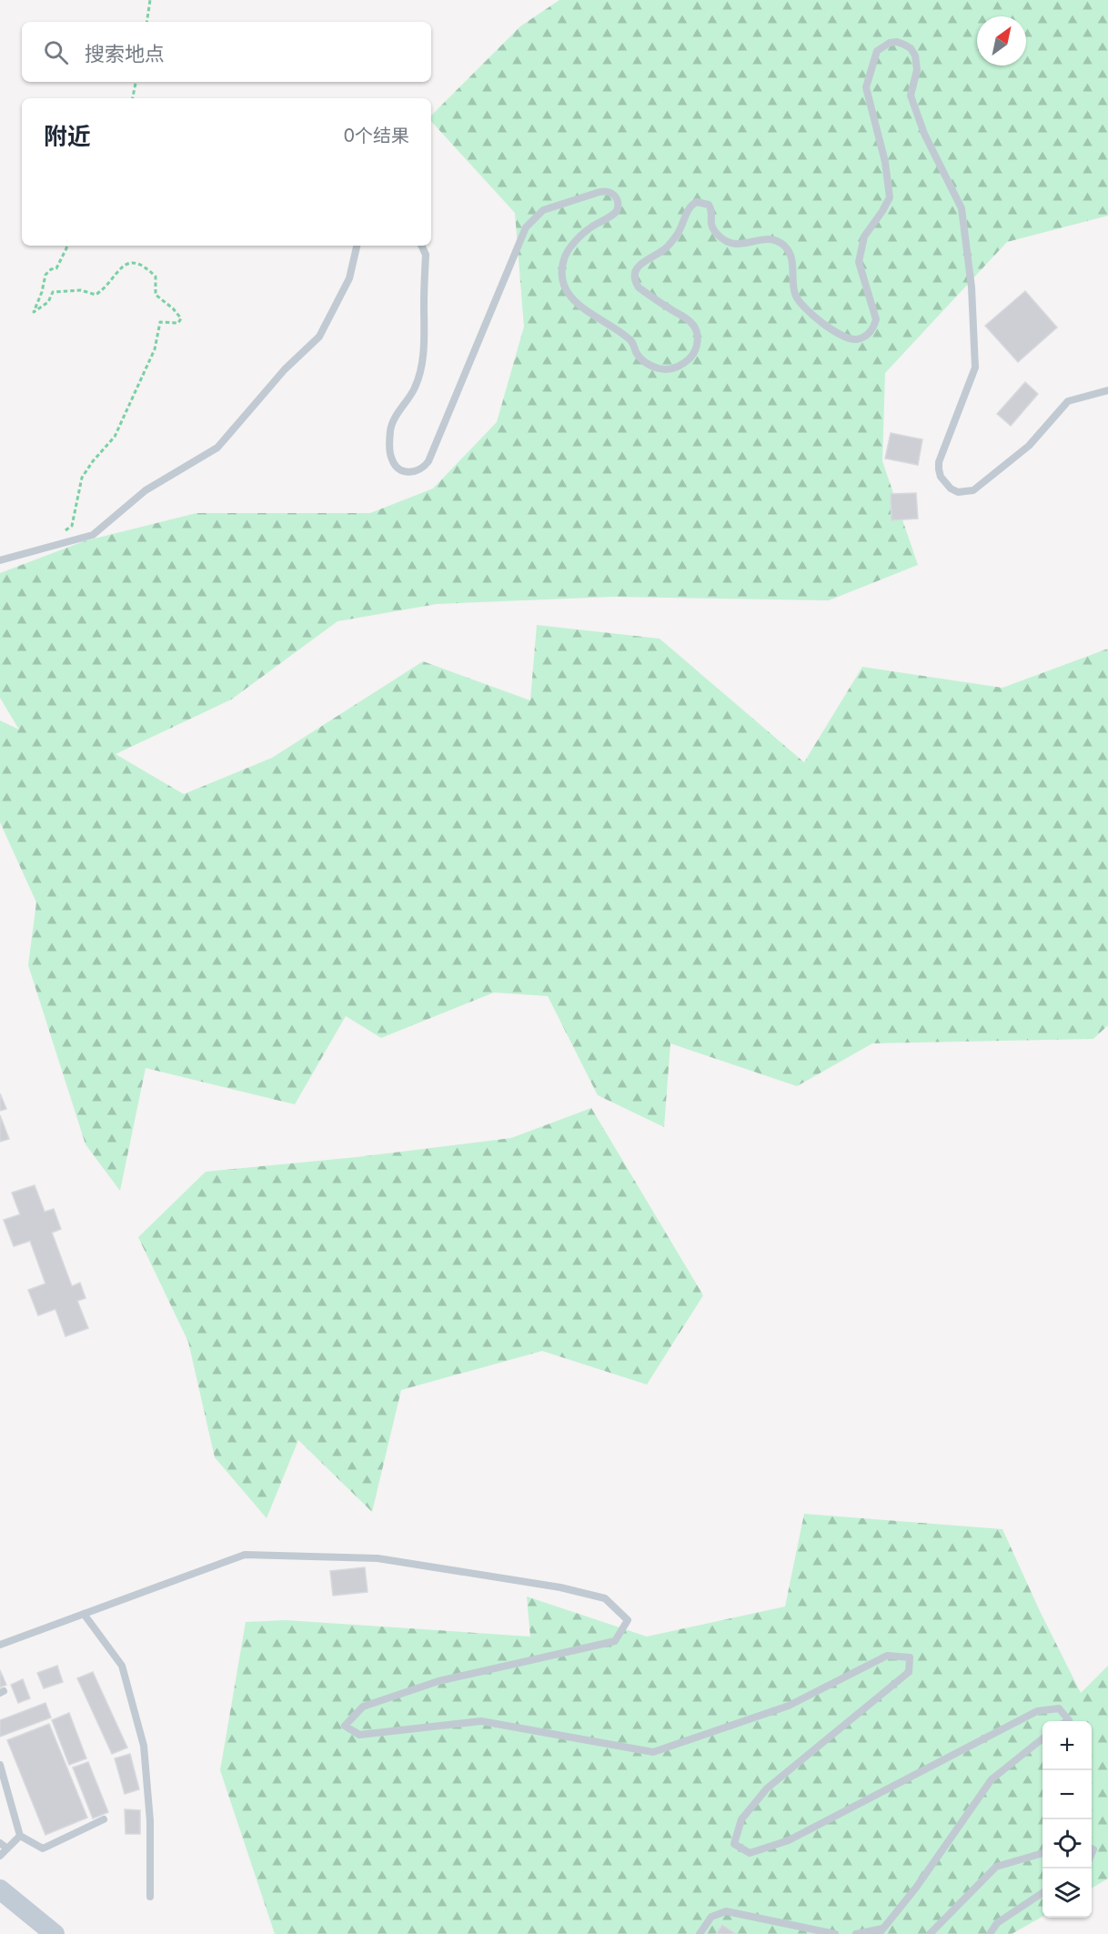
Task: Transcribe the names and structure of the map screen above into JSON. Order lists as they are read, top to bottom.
{
  "north": "top right",
  "page": {
    "search": "搜索地点",
    "heading": ["附近", "0个结果"],
    "map_buttons": ["+", "−"]
  }
}
